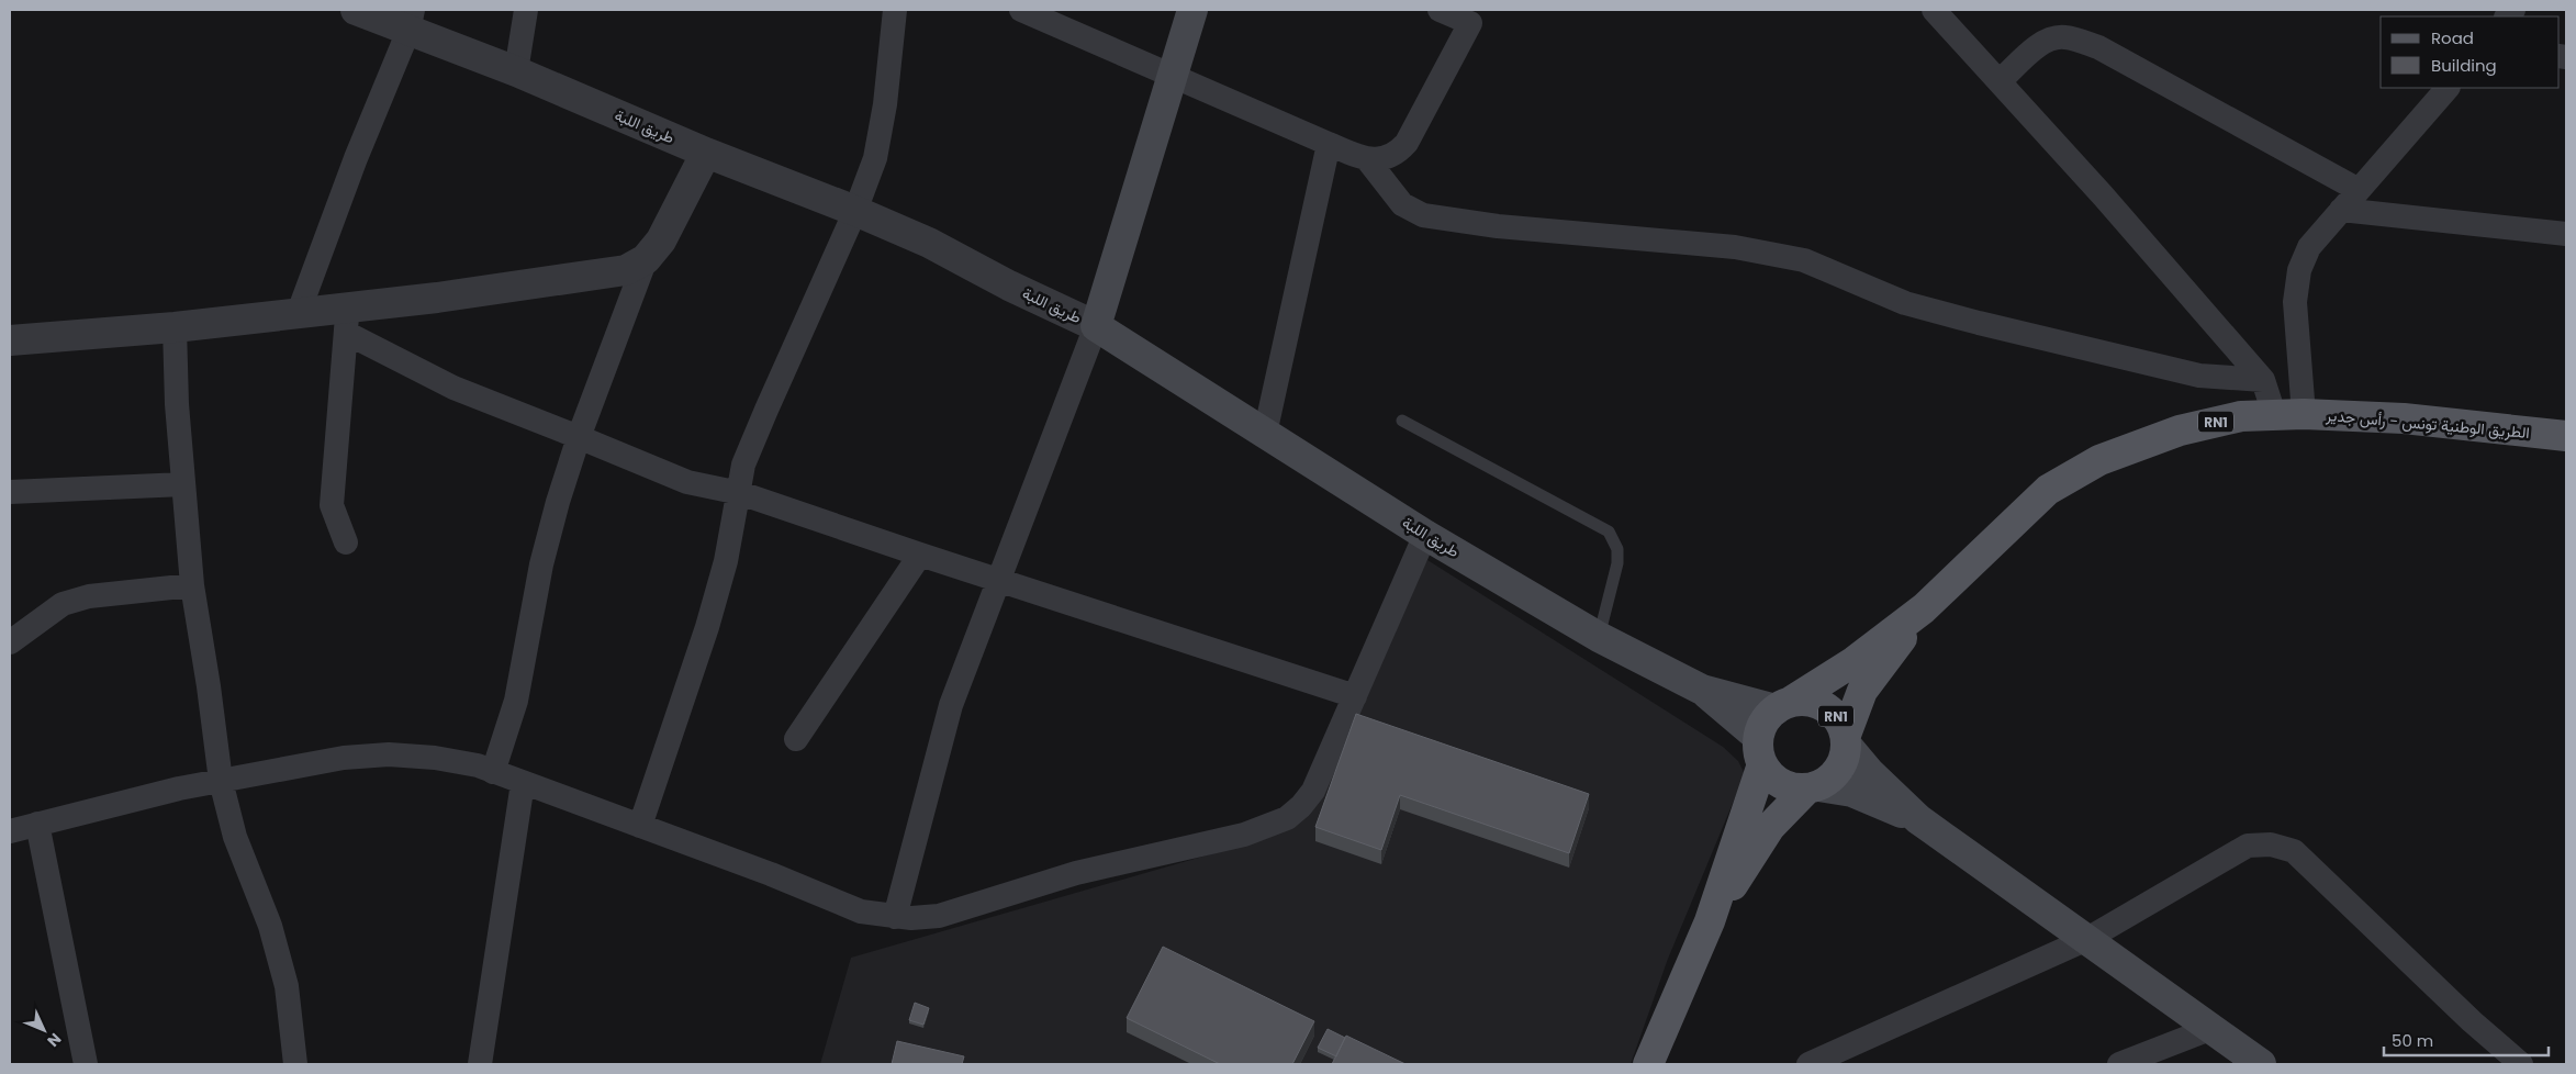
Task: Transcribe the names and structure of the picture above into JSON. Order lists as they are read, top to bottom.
{
  "streets": {
    "main road": ["طريق اللبة", "RN1", "الطريق الوطنية تونس - رأس جدير"]
  },
  "crossings": [
    ["طريق اللبة", "RN1"],
    ["طريق اللبة", "الطريق الوطنية تونس - رأس جدير"],
    ["RN1", "الطريق الوطنية تونس - رأس جدير"]
  ],
  "legend": ["Road", "Building"],
  "scale_bar": "50 m",
  "north": "bottom right"
}
